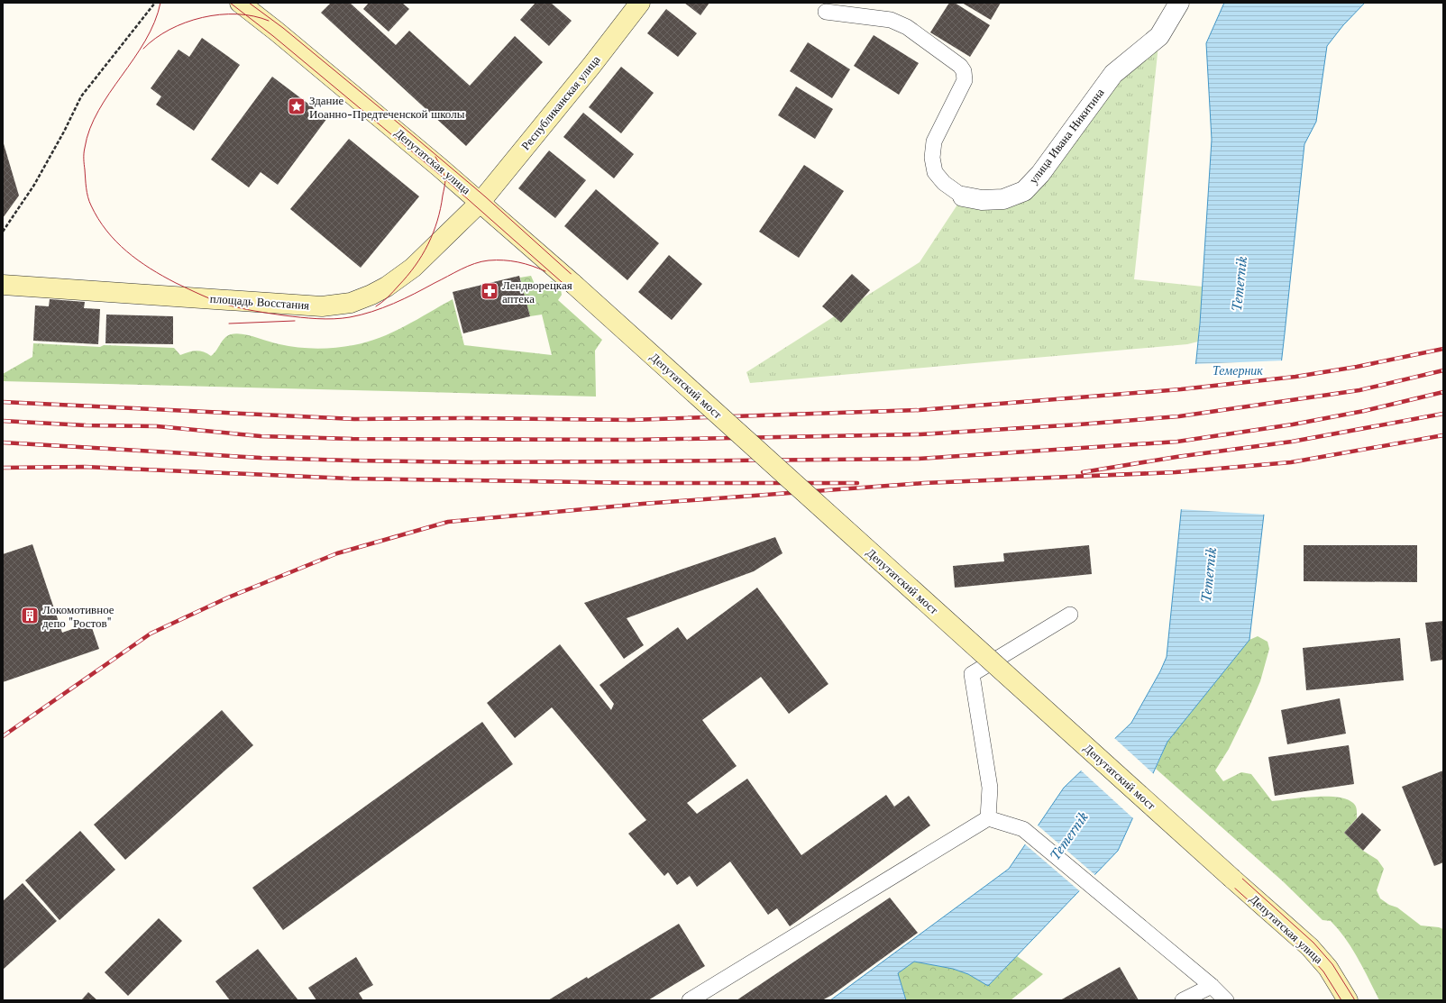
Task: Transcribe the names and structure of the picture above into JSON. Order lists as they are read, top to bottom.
{
  "streets": {
    "street": [
      "Республиканская улица",
      "улица Ивана Никитина",
      "Депутатская улица",
      "площадь Восстания",
      "Депутатский мост"
    ]
  },
  "crossings": [
    ["Республиканская улица", "Депутатская улица"],
    ["Республиканская улица", "площадь Восстания"],
    ["Депутатская улица", "площадь Восстания"],
    ["Депутатская улица", "Депутатский мост"]
  ],
  "water": ["Temernik", "Темерник"],
  "places": {
    "place": ["Здание Иоанно-Предтеченской школы"],
    "pharmacy": ["Лендворецкая аптека"],
    "building": ["Локомотивное депо \"Ростов\""]
  }
}
